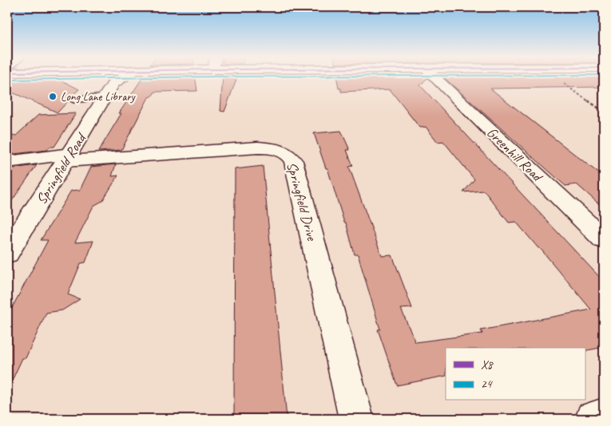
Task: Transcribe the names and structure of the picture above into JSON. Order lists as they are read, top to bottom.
{
  "streets": {
    "street": ["Greenhill Road", "Springfield Road", "Springfield Drive"]
  },
  "crossings": [
    ["Springfield Road", "Springfield Drive"]
  ],
  "places": ["Long Lane Library"],
  "lines": ["transit line 24"],
  "legend": ["X8", "24"]
}
